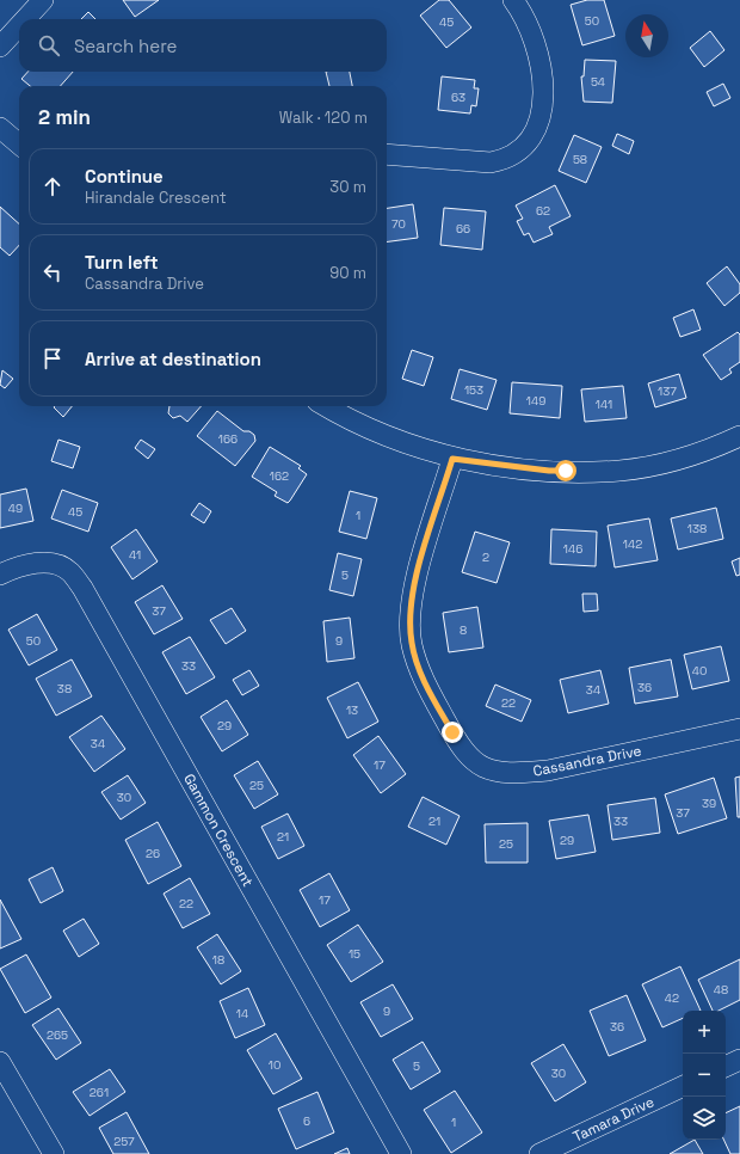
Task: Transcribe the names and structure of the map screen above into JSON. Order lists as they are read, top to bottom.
{
  "streets": {
    "street": ["Cassandra Drive", "Gammon Crescent", "Tamara Drive"]
  },
  "house_numbers": [
    "50",
    "45",
    "54",
    "63",
    "58",
    "62",
    "70",
    "66",
    "153",
    "137",
    "149",
    "141",
    "166",
    "162",
    "49",
    "45",
    "1",
    "138",
    "142",
    "146",
    "41",
    "2",
    "5",
    "37",
    "8",
    "50",
    "9",
    "33",
    "40",
    "36",
    "38",
    "34",
    "22",
    "13",
    "29",
    "34",
    "17",
    "25",
    "30",
    "39",
    "37",
    "21",
    "33",
    "21",
    "29",
    "25",
    "26",
    "17",
    "22",
    "15",
    "18",
    "48",
    "42",
    "9",
    "14",
    "36",
    "265",
    "10",
    "5",
    "30",
    "261",
    "6",
    "1",
    "257"
  ],
  "north": "top",
  "page": {
    "search": "Search here",
    "heading": ["2 min", "Walk · 120 m"],
    "list": [
      ["Continue", "Hirandale Crescent", "30 m"],
      ["Turn left", "Cassandra Drive", "90 m"],
      "Arrive at destination"
    ],
    "map_buttons": ["+", "−"]
  }
}
